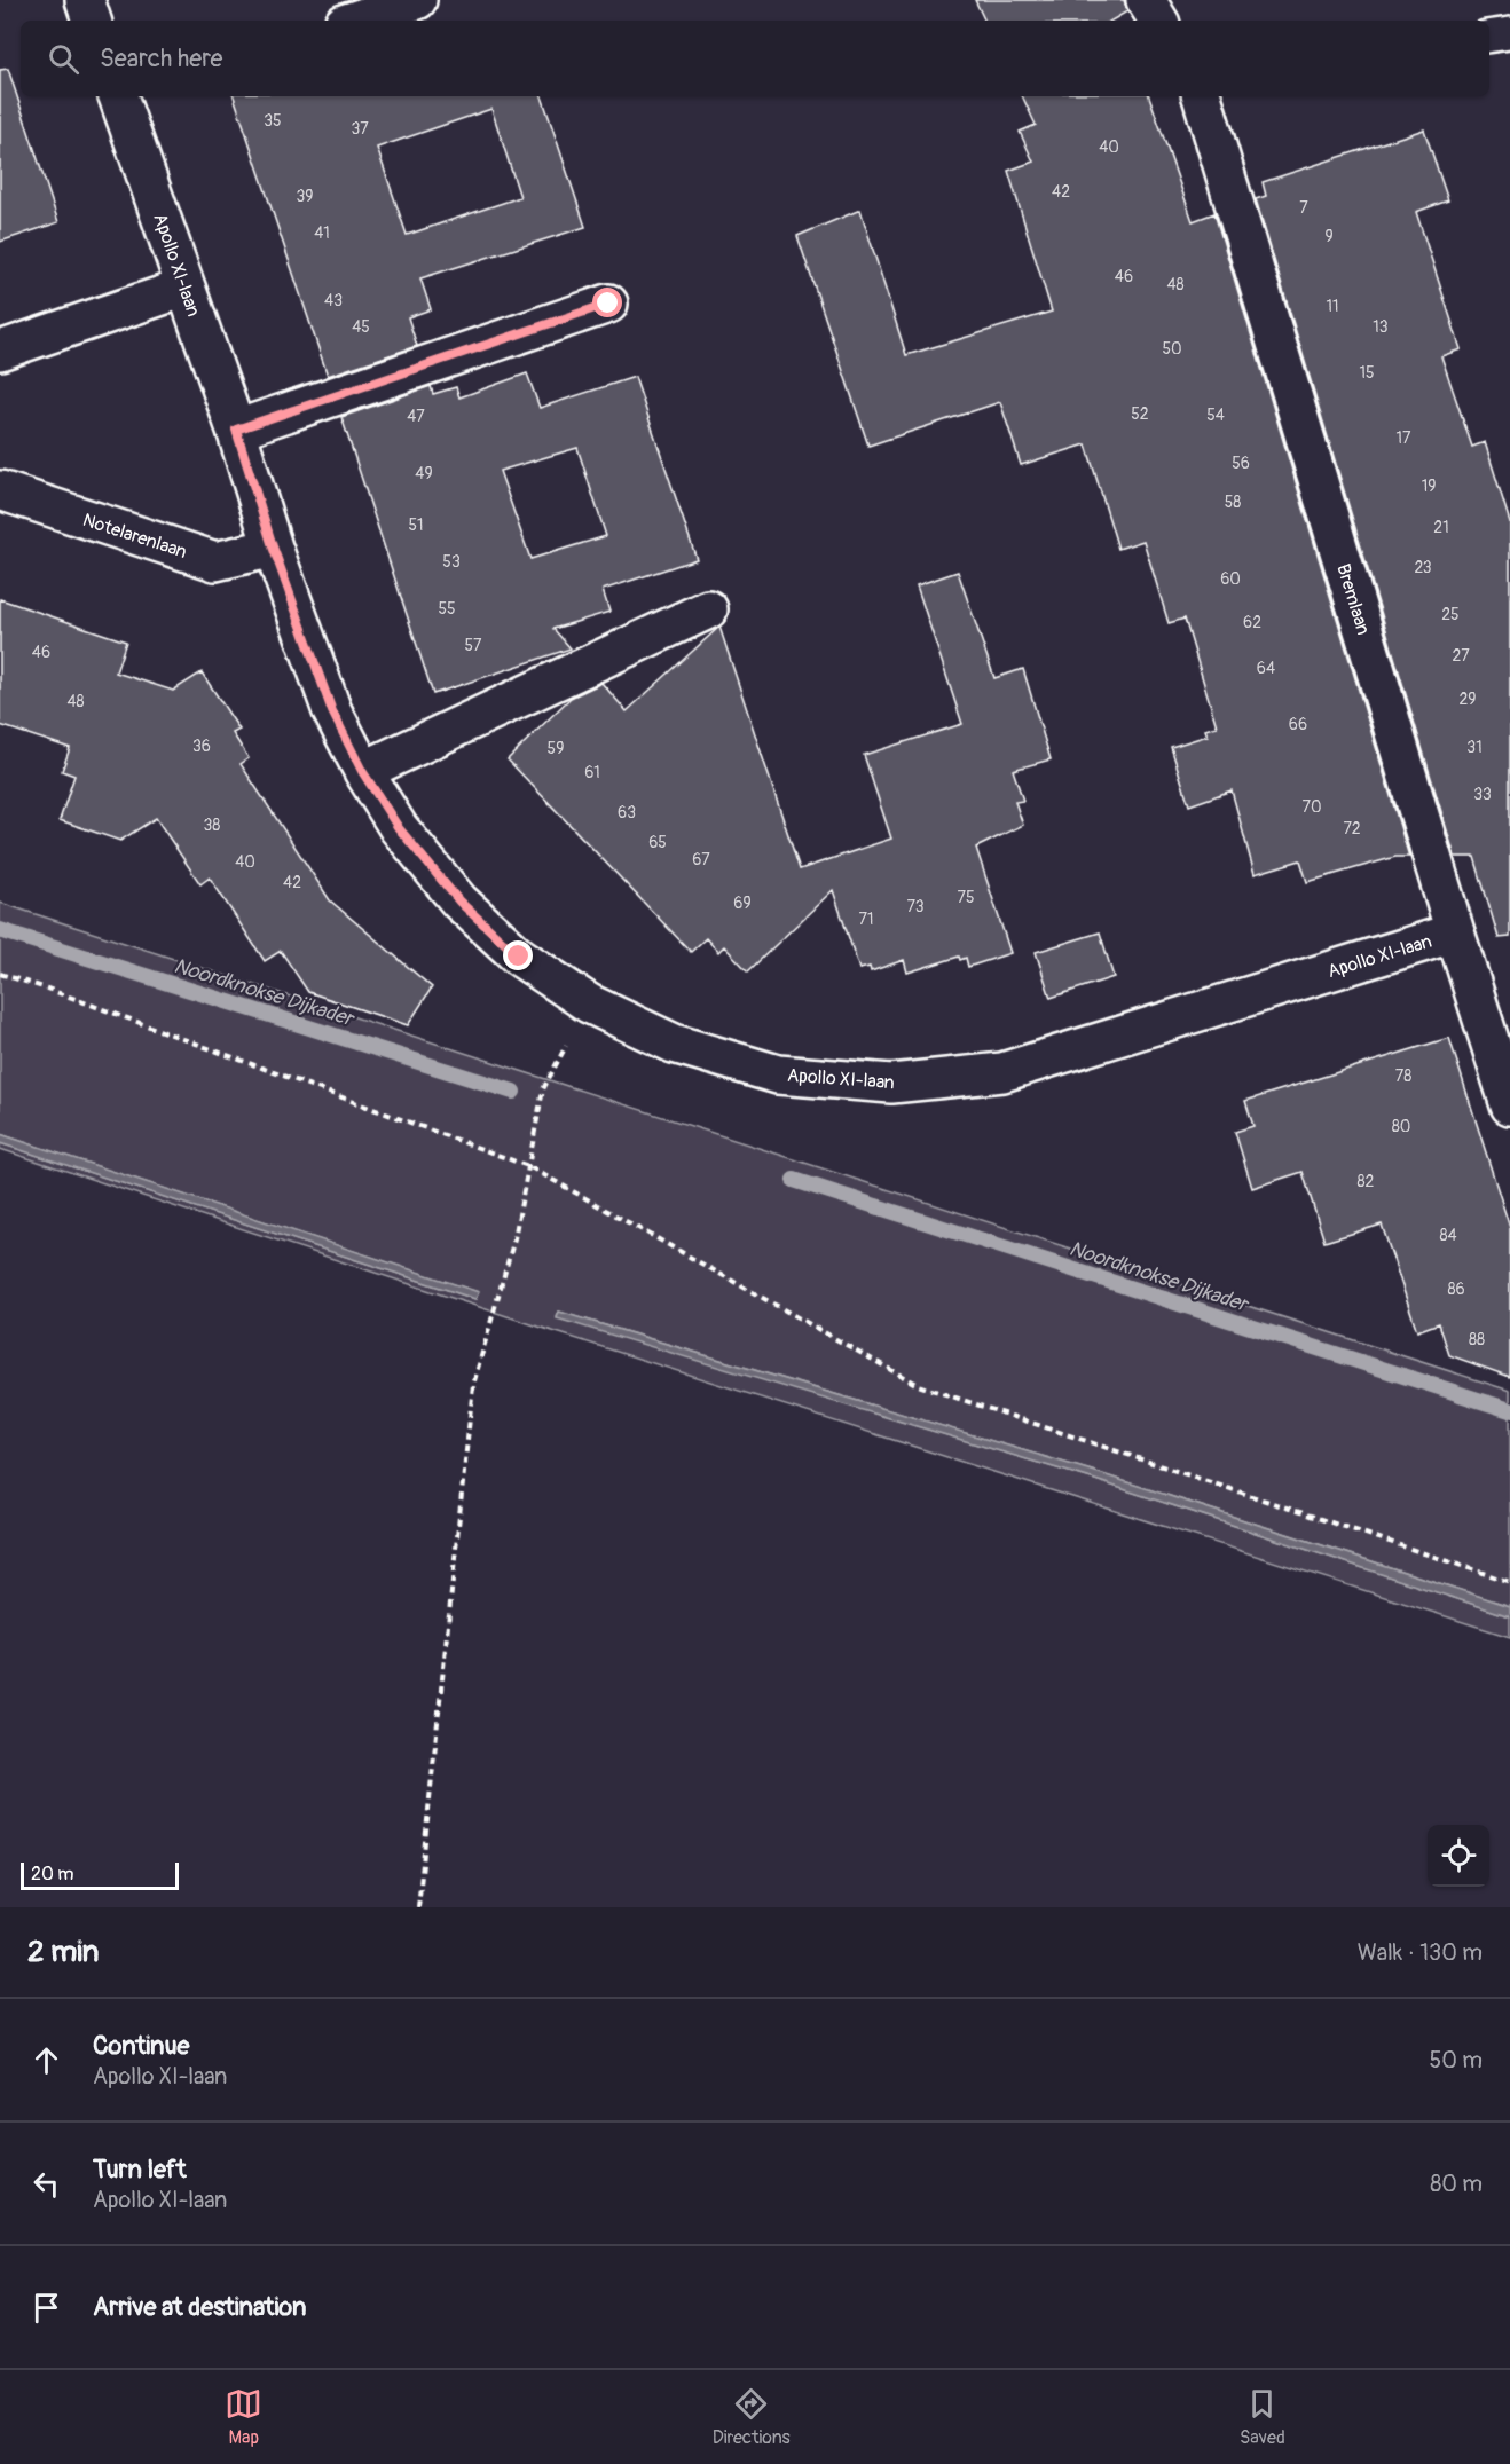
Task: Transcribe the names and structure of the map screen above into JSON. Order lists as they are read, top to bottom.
{
  "streets": {
    "street": ["Apollo XI-laan", "Notelarenlaan", "Bremlaan"]
  },
  "crossings": [
    ["Apollo XI-laan", "Notelarenlaan"],
    ["Apollo XI-laan", "Bremlaan"]
  ],
  "water": ["Noordknokse Dijkader"],
  "house_numbers": [
    "35",
    "37",
    "40",
    "42",
    "39",
    "7",
    "41",
    "9",
    "46",
    "48",
    "43",
    "11",
    "45",
    "13",
    "50",
    "15",
    "52",
    "54",
    "47",
    "17",
    "56",
    "49",
    "19",
    "58",
    "51",
    "21",
    "53",
    "23",
    "60",
    "55",
    "25",
    "62",
    "57",
    "46",
    "27",
    "64",
    "29",
    "48",
    "66",
    "36",
    "31",
    "59",
    "61",
    "33",
    "70",
    "63",
    "38",
    "72",
    "65",
    "67",
    "40",
    "42",
    "75",
    "69",
    "73",
    "71",
    "78",
    "80",
    "82",
    "84",
    "86",
    "88"
  ],
  "scale_bar": "20 m",
  "page": {
    "search": "Search here",
    "scale": "20 m",
    "heading": ["2 min", "Walk · 130 m"],
    "list": [
      ["Continue", "Apollo XI-laan", "50 m"],
      ["Turn left", "Apollo XI-laan", "80 m"],
      "Arrive at destination"
    ],
    "nav": ["Map", "Directions", "Saved"]
  }
}
